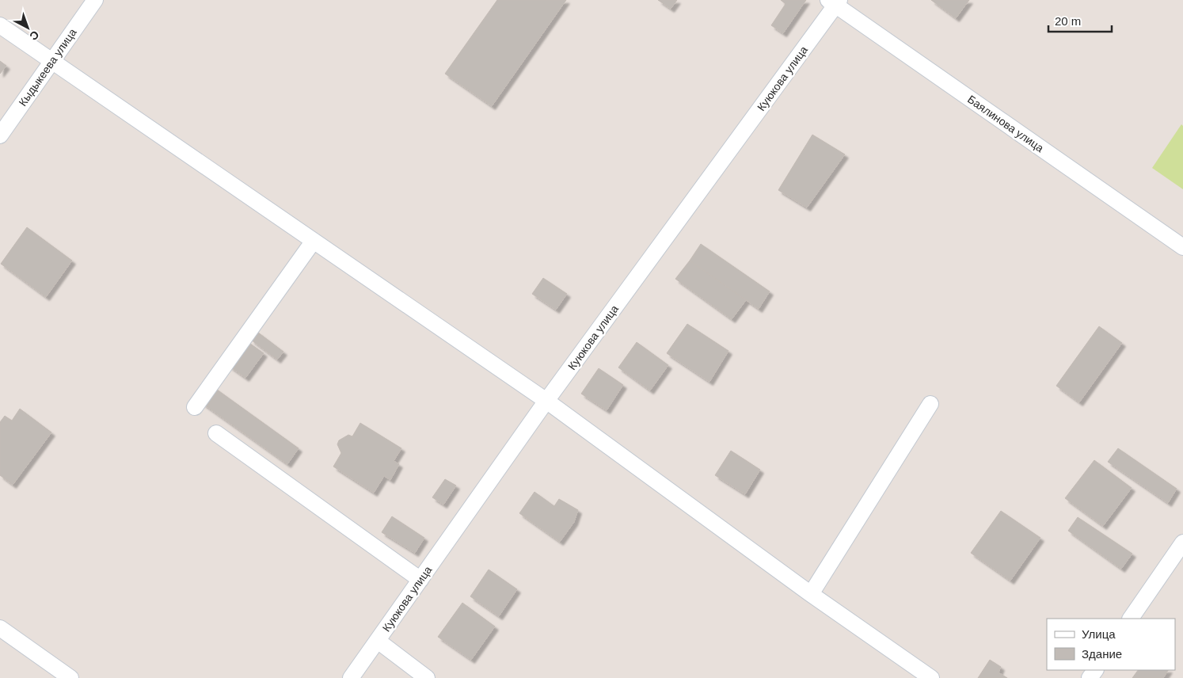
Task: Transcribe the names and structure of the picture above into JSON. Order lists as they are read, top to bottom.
{
  "streets": {
    "street": ["Кыдыкеева улица", "Куюкова улица", "Баялинова улица"]
  },
  "crossings": [
    ["Куюкова улица", "Баялинова улица"]
  ],
  "legend": ["Улица", "Здание"],
  "scale_bar": "20 m",
  "north": "bottom right"
}
